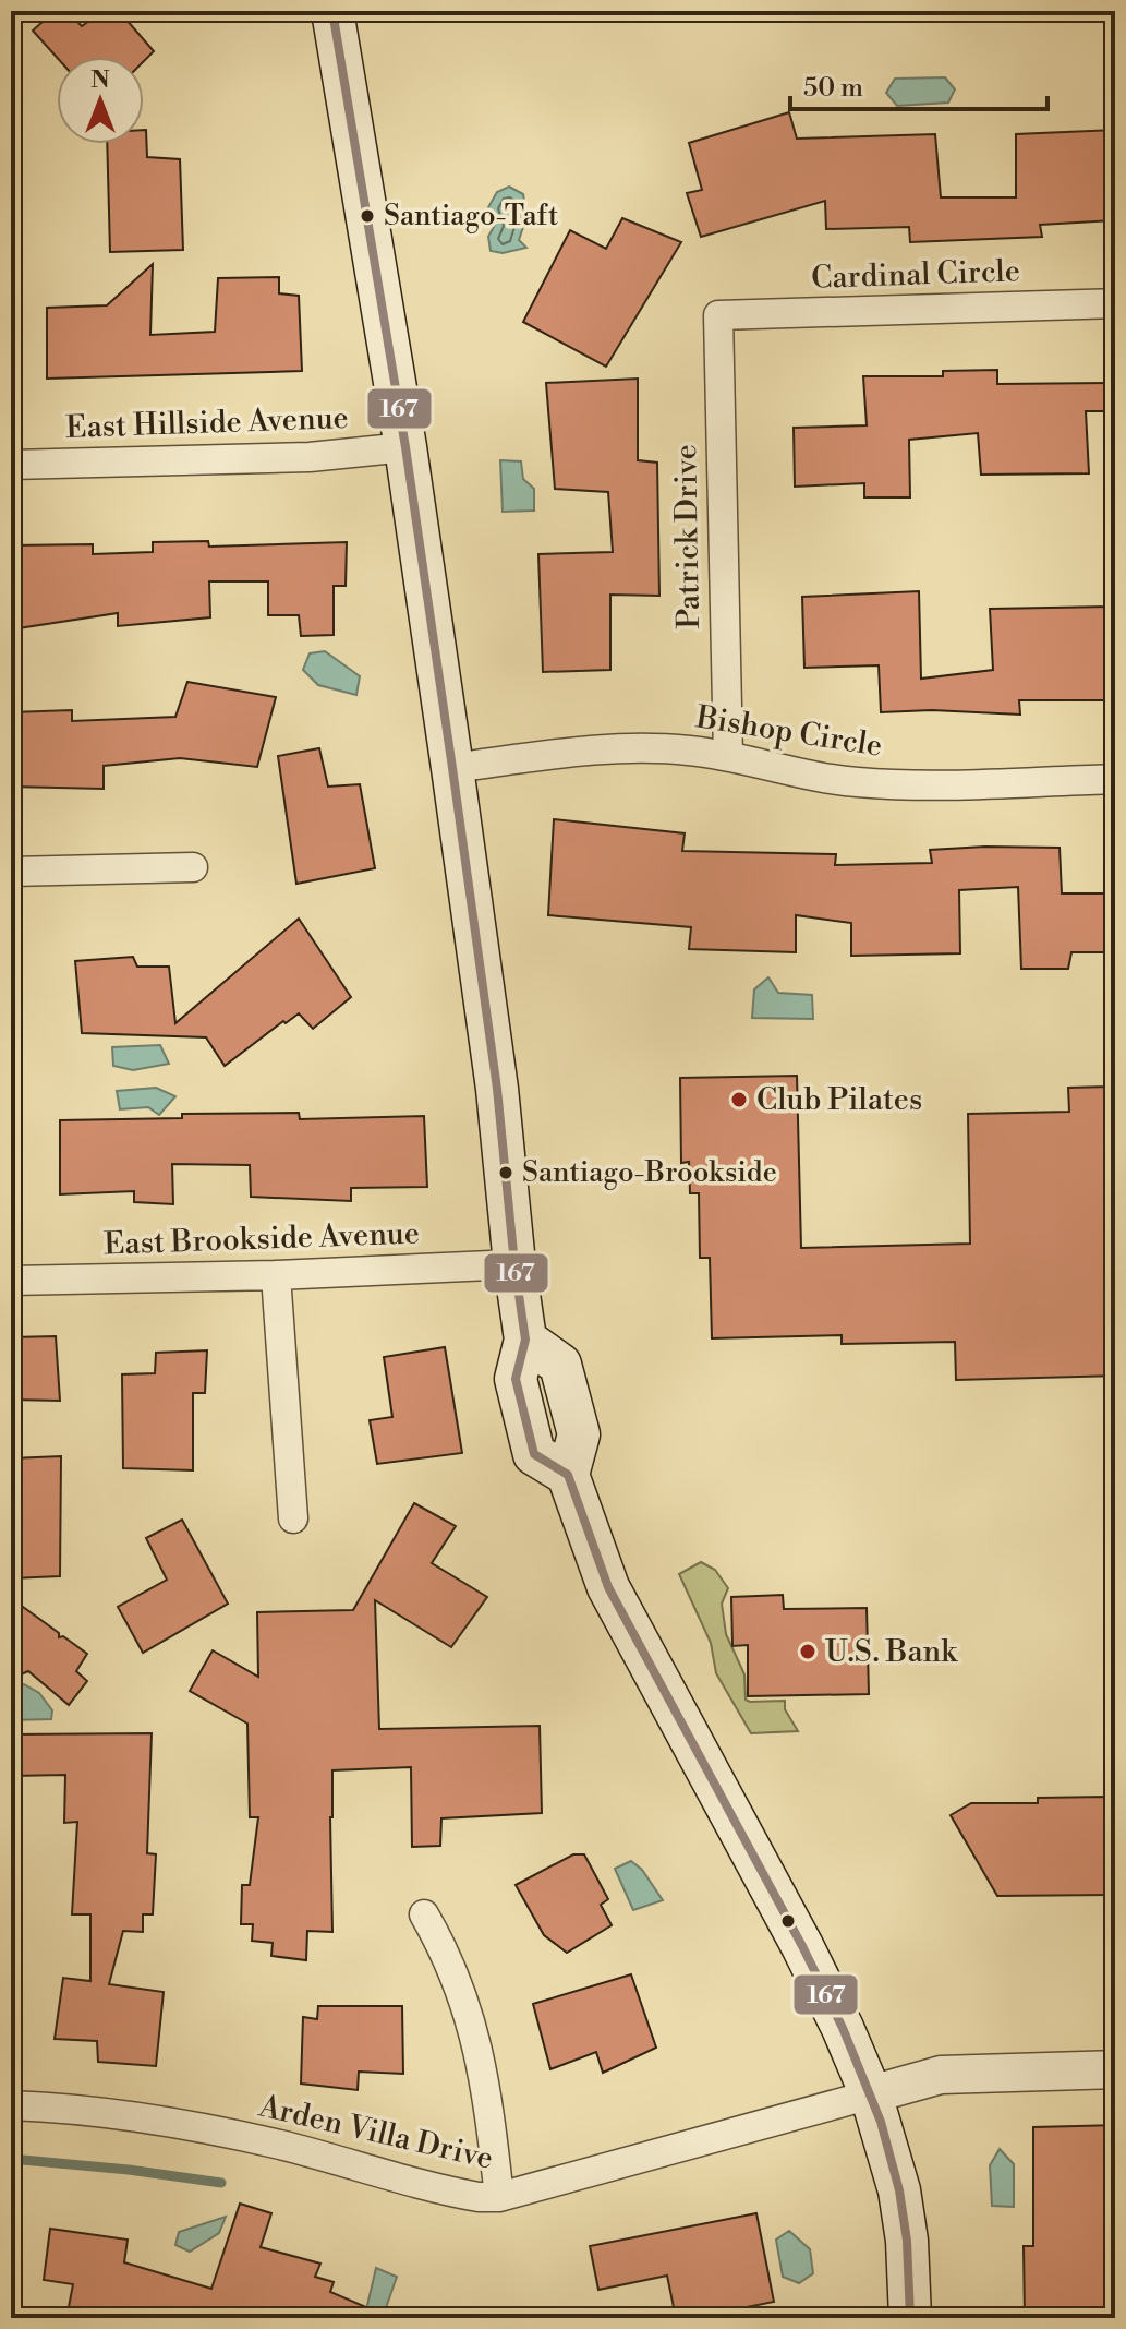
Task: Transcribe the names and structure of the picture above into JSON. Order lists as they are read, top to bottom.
{
  "streets": {
    "street": [
      "Cardinal Circle",
      "East Hillside Avenue",
      "Patrick Drive",
      "Bishop Circle",
      "East Brookside Avenue",
      "Arden Villa Drive"
    ]
  },
  "crossings": [
    ["Cardinal Circle", "Patrick Drive"],
    ["Patrick Drive", "Bishop Circle"]
  ],
  "places": [
    "Santiago-Taft",
    "Club Pilates",
    "Santiago-Brookside",
    "U.S. Bank"
  ],
  "lines": ["transit line 167"],
  "scale_bar": "50 m",
  "north": "top"
}
